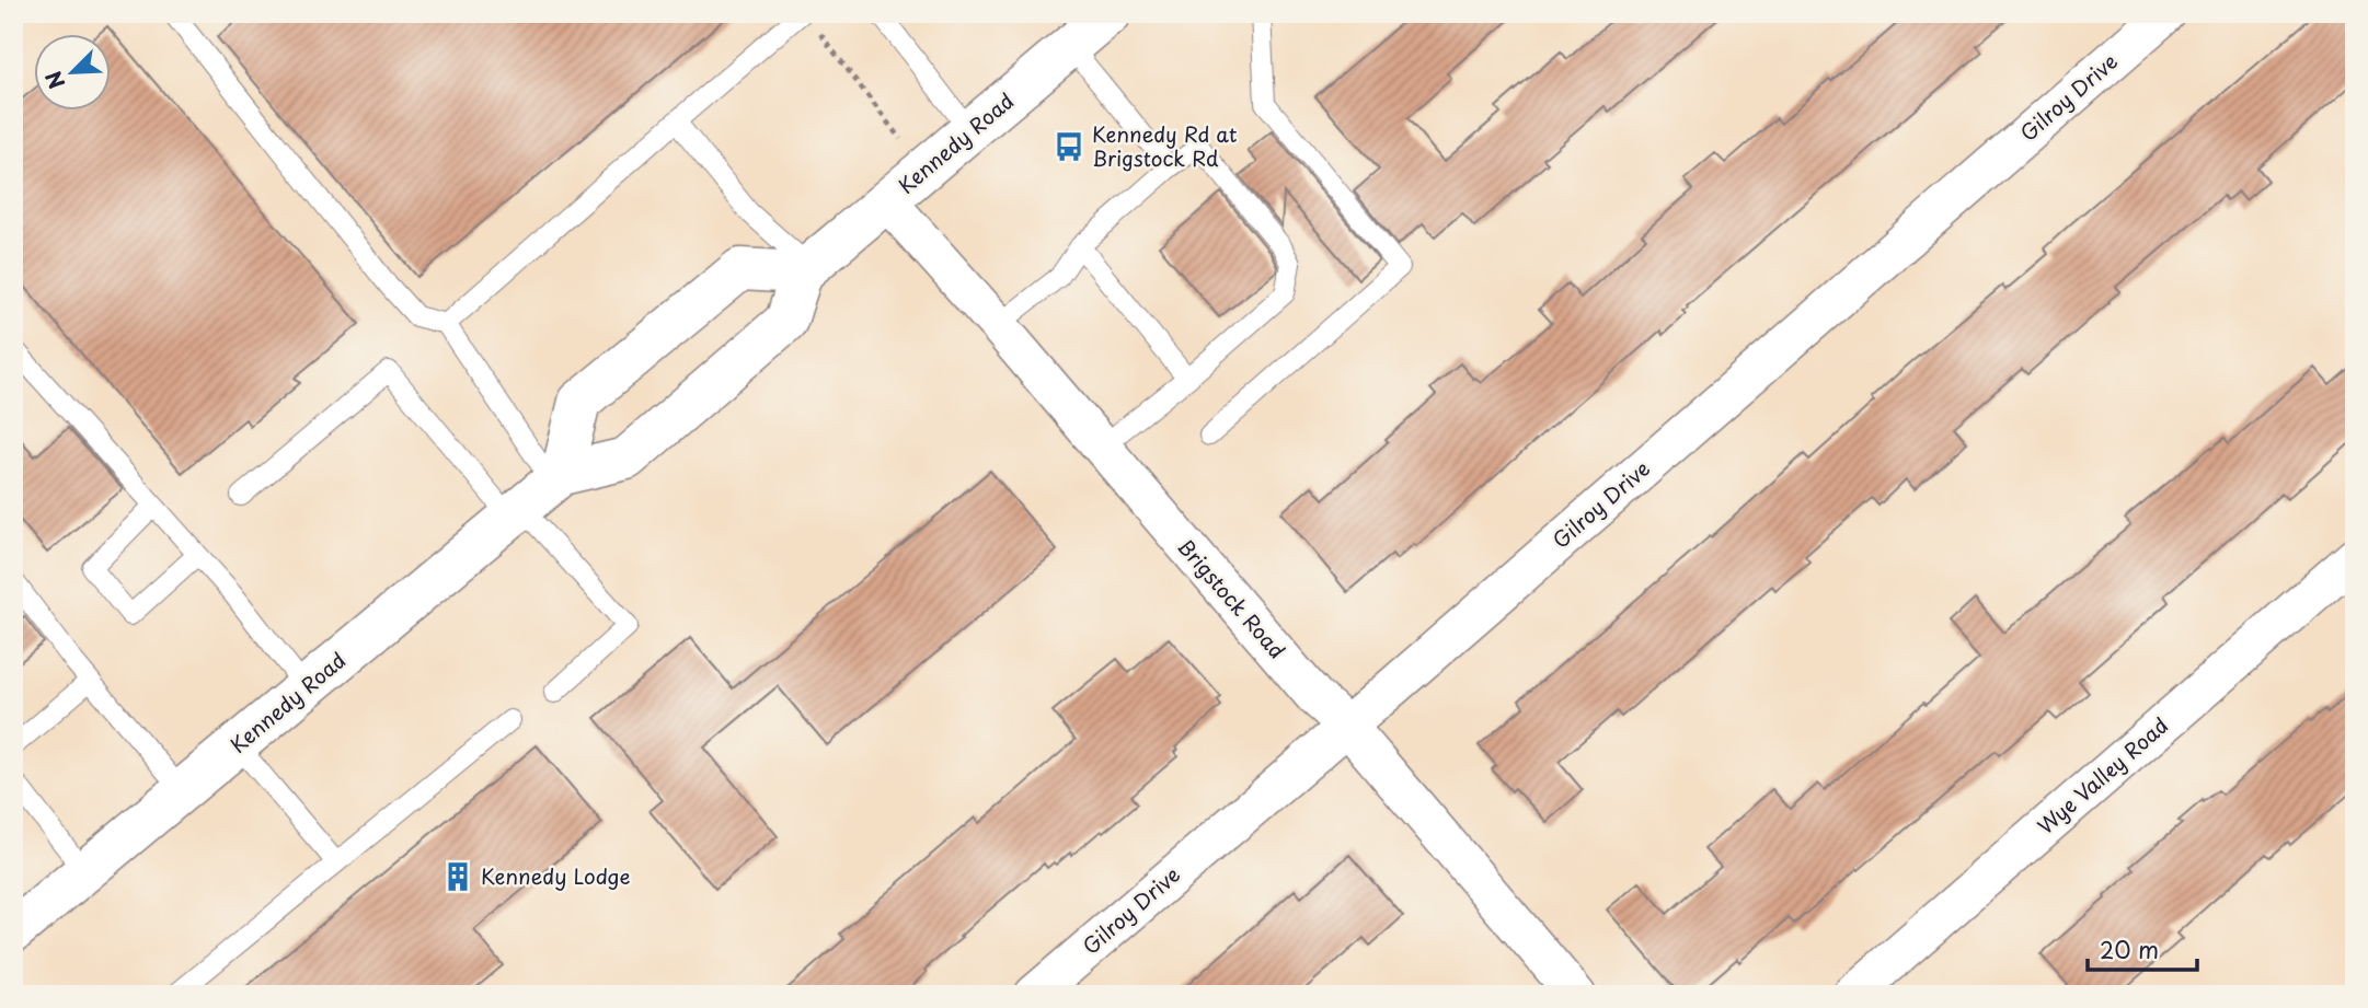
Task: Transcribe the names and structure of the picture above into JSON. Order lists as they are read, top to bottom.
{
  "streets": {
    "main road": ["Kennedy Road"],
    "street": ["Gilroy Drive", "Brigstock Road", "Wye Valley Road"]
  },
  "crossings": [
    ["Gilroy Drive", "Brigstock Road"],
    ["Kennedy Road", "Brigstock Road"]
  ],
  "places": {
    "bus stop": ["Kennedy Rd at Brigstock Rd"],
    "building": ["Kennedy Lodge"]
  },
  "scale_bar": "20 m",
  "north": "bottom left"
}
